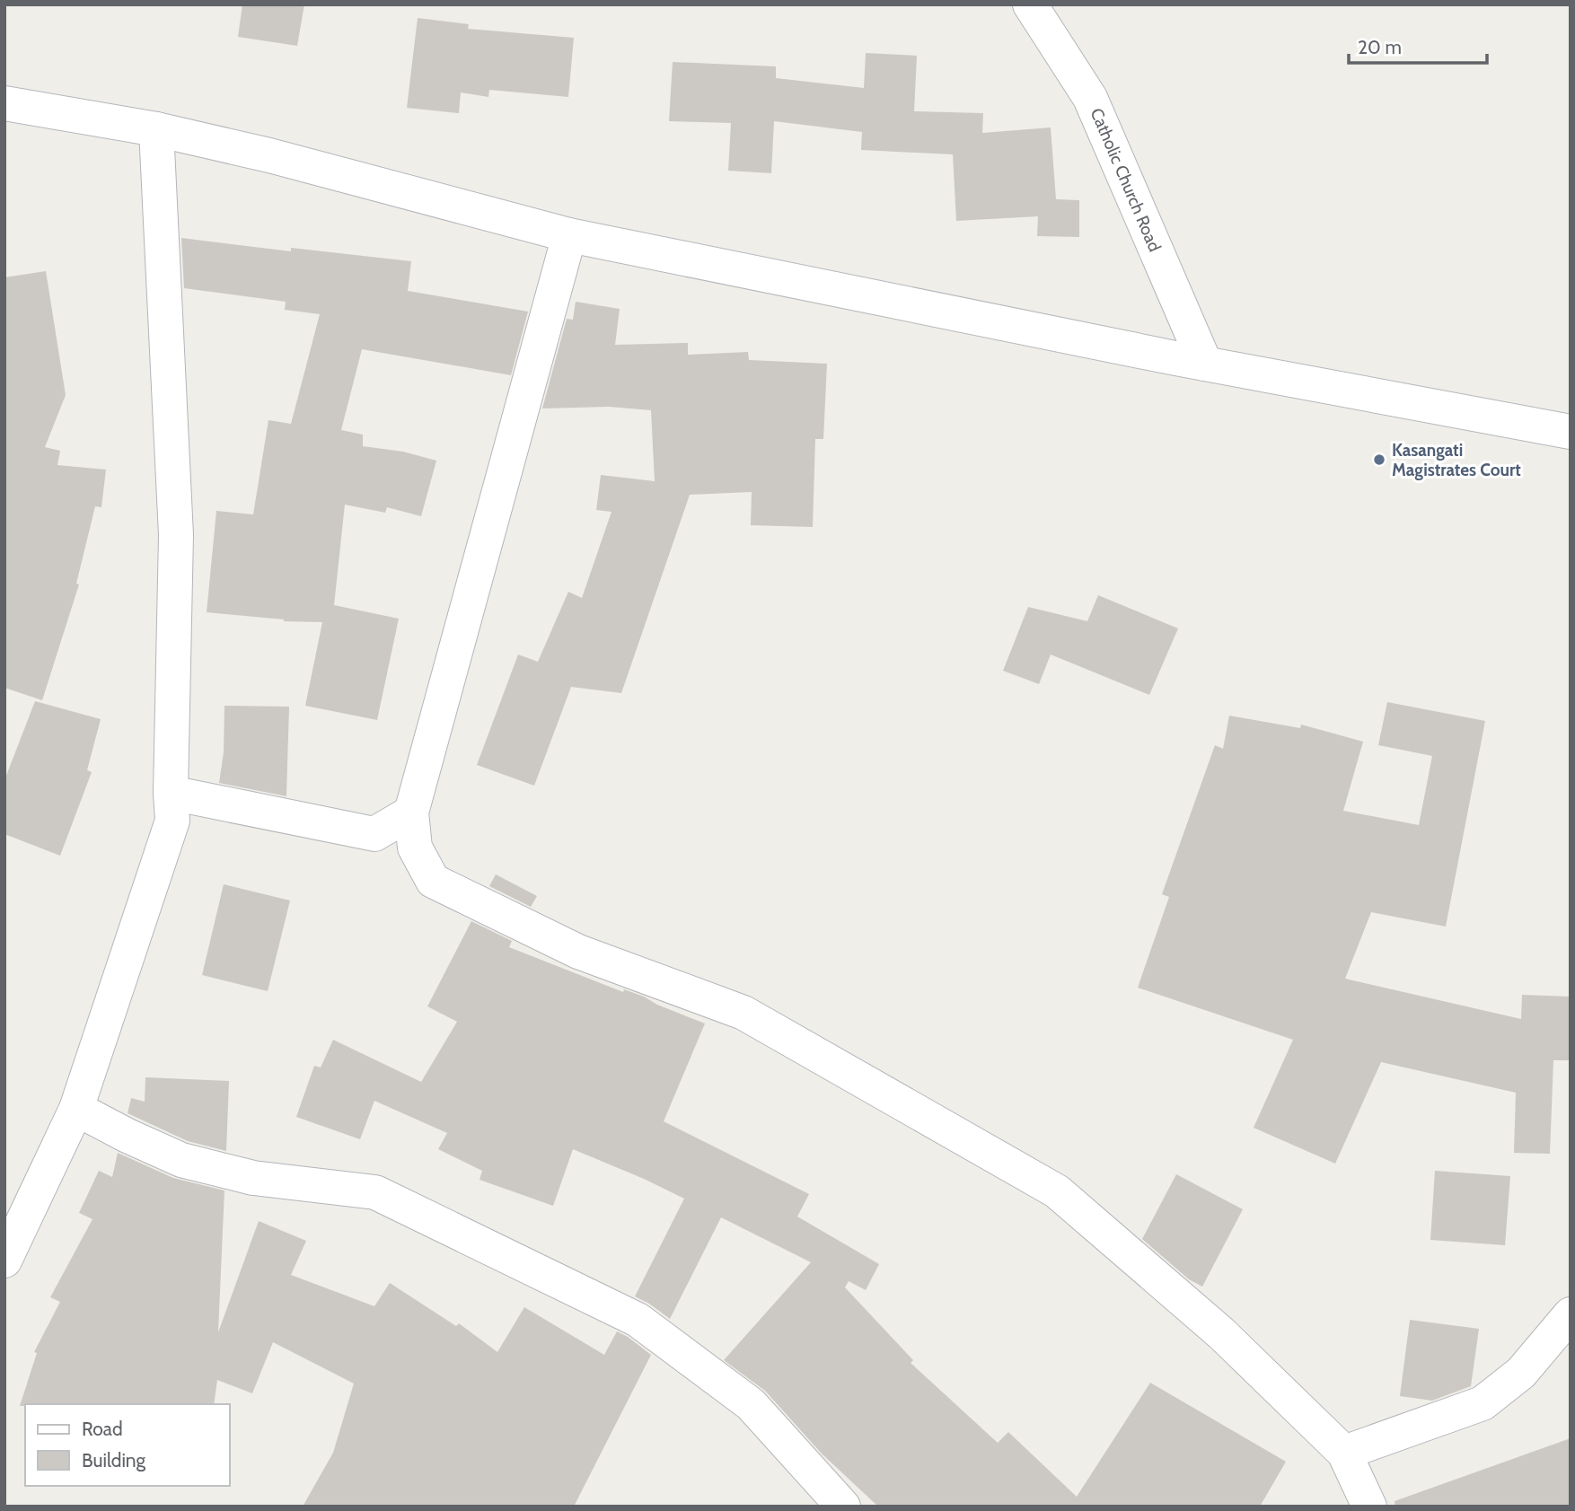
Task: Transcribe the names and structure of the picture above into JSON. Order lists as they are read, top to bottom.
{
  "streets": {
    "street": ["Catholic Church Road"]
  },
  "places": ["Kasangati Magistrates Court"],
  "legend": ["Road", "Building"],
  "scale_bar": "20 m"
}
